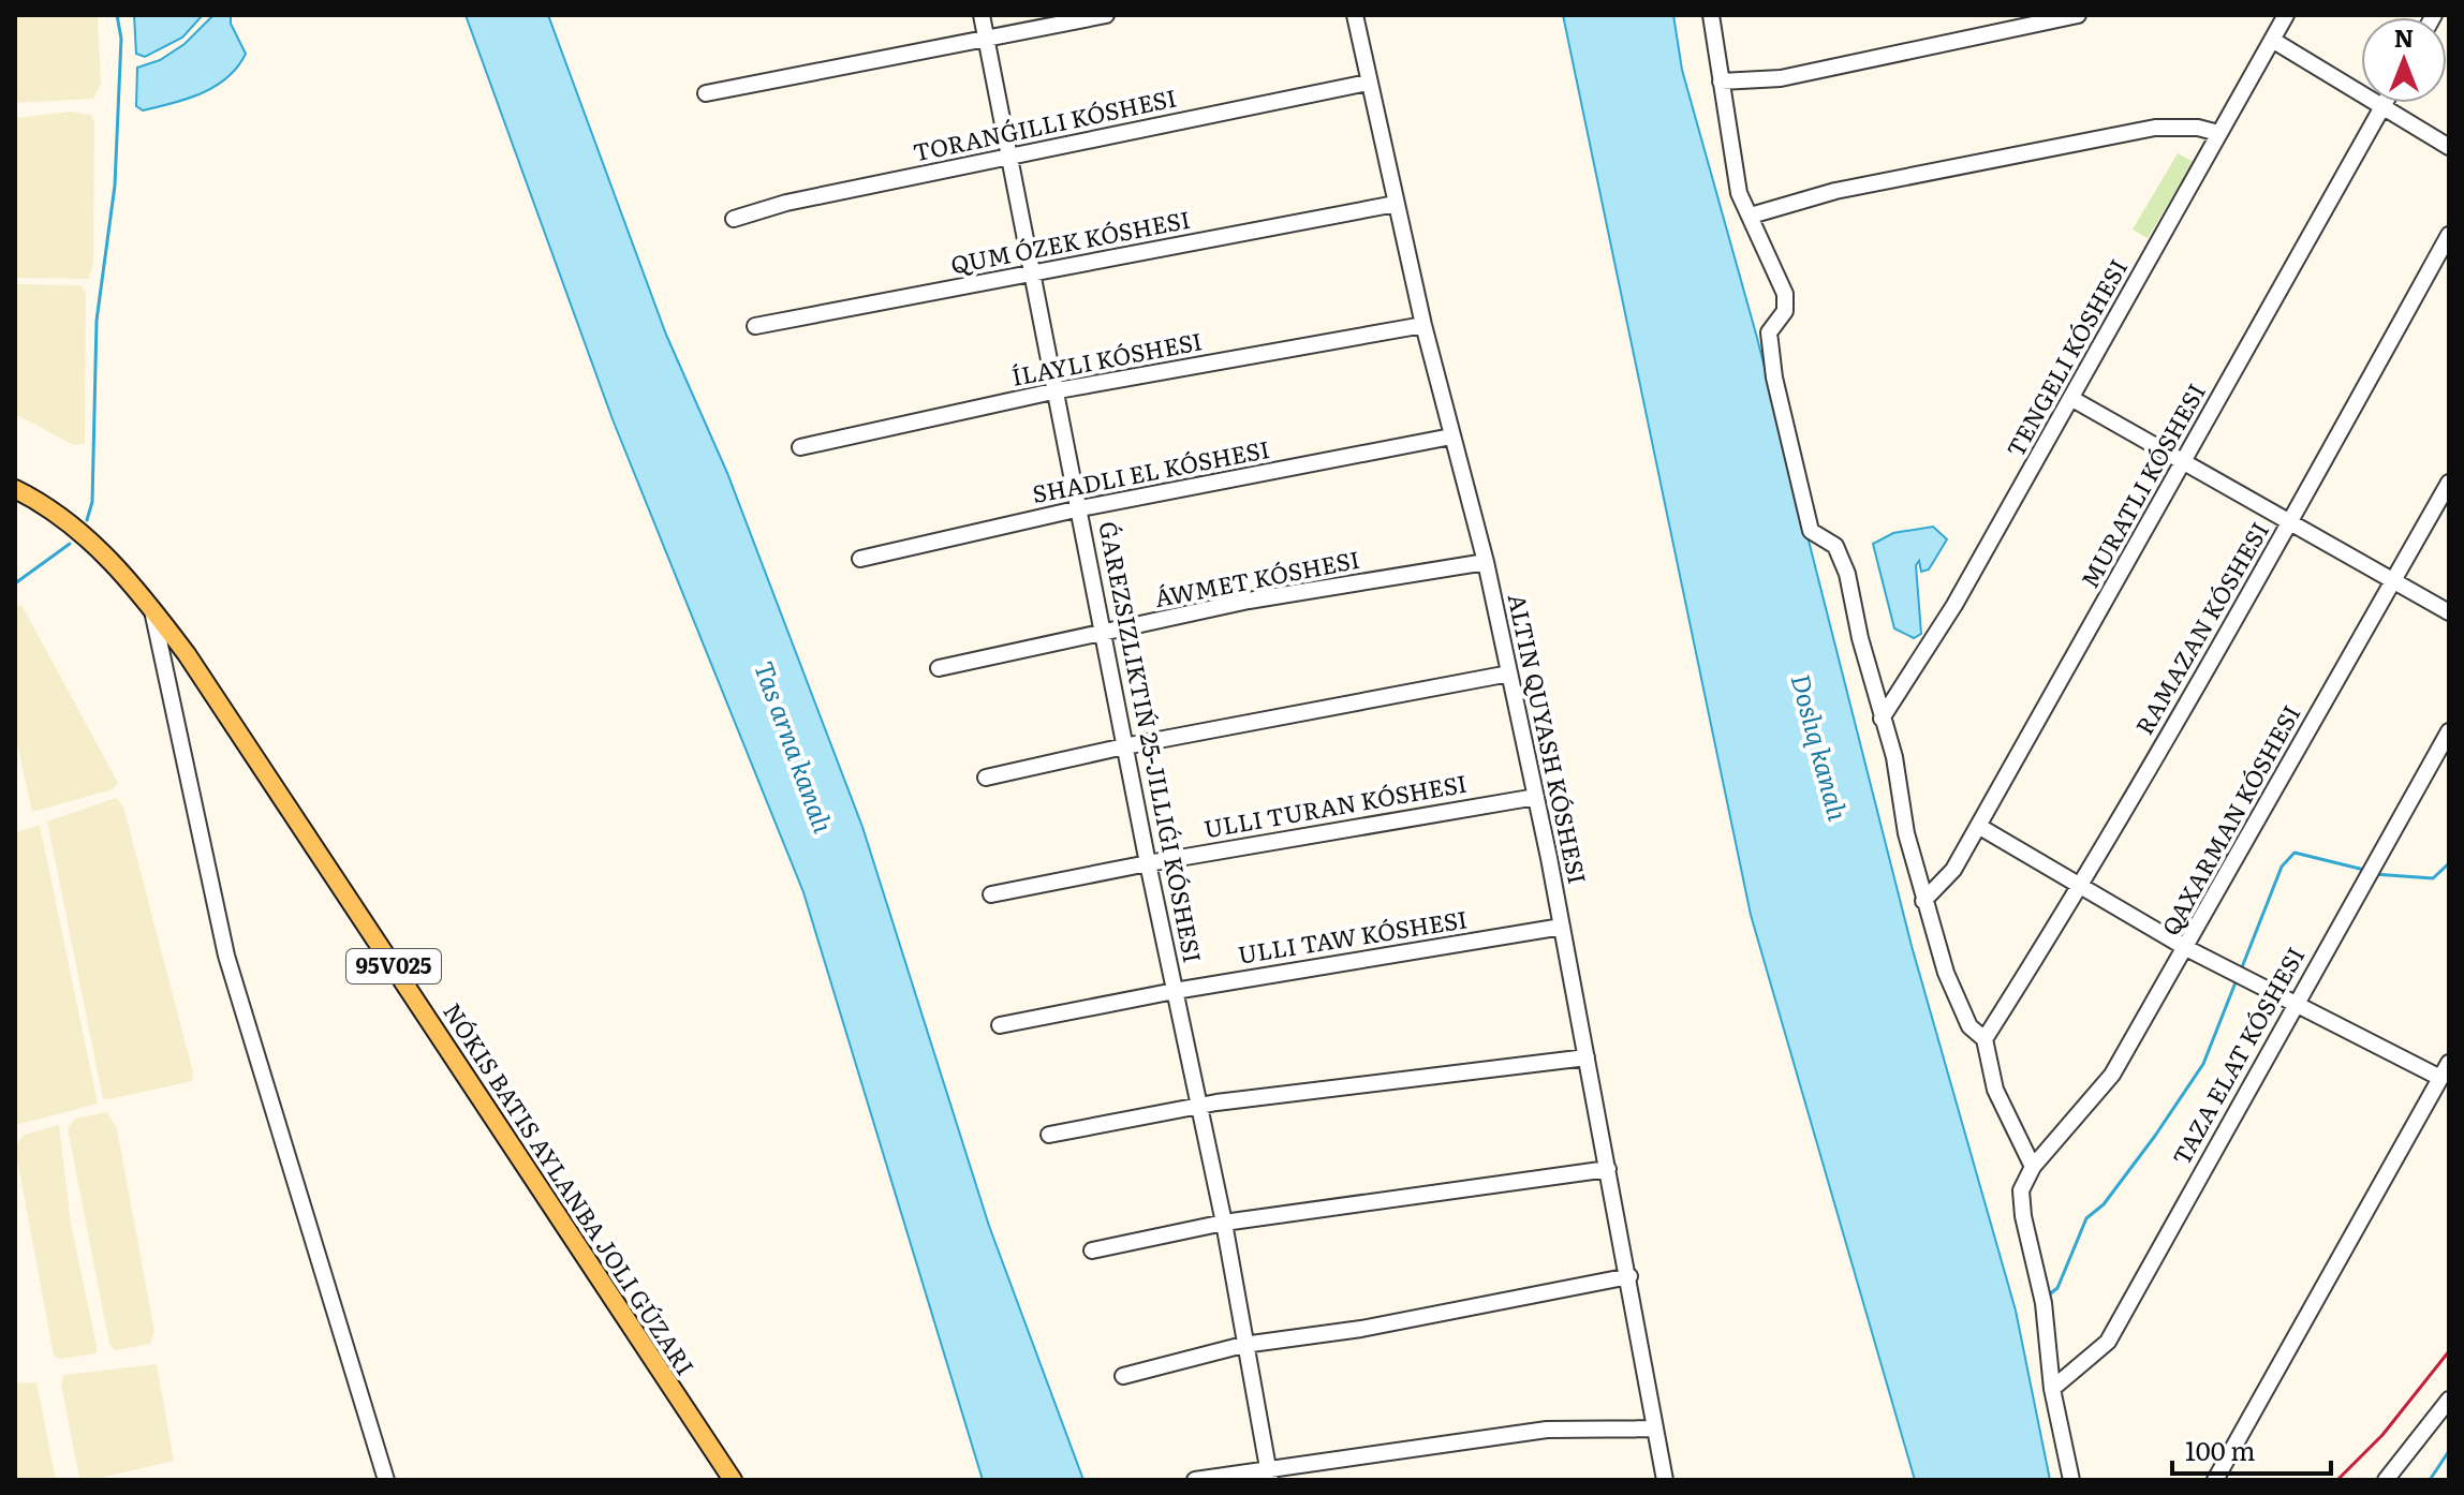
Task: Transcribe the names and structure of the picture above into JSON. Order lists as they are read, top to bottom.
{
  "streets": {
    "main road": ["95V025"],
    "street": [
      "QUM ÓZEK KÓSHESI",
      "TENGELI KÓSHESI",
      "ÁWMET KÓSHESI",
      "RAMAZAN KÓSHESI",
      "QAXARMAN KÓSHESI",
      "TAZA ELAT KÓSHESI"
    ]
  },
  "water": ["Tas arna kanalı", "Doslıq kanalı"],
  "scale_bar": "100 m",
  "north": "top"
}
